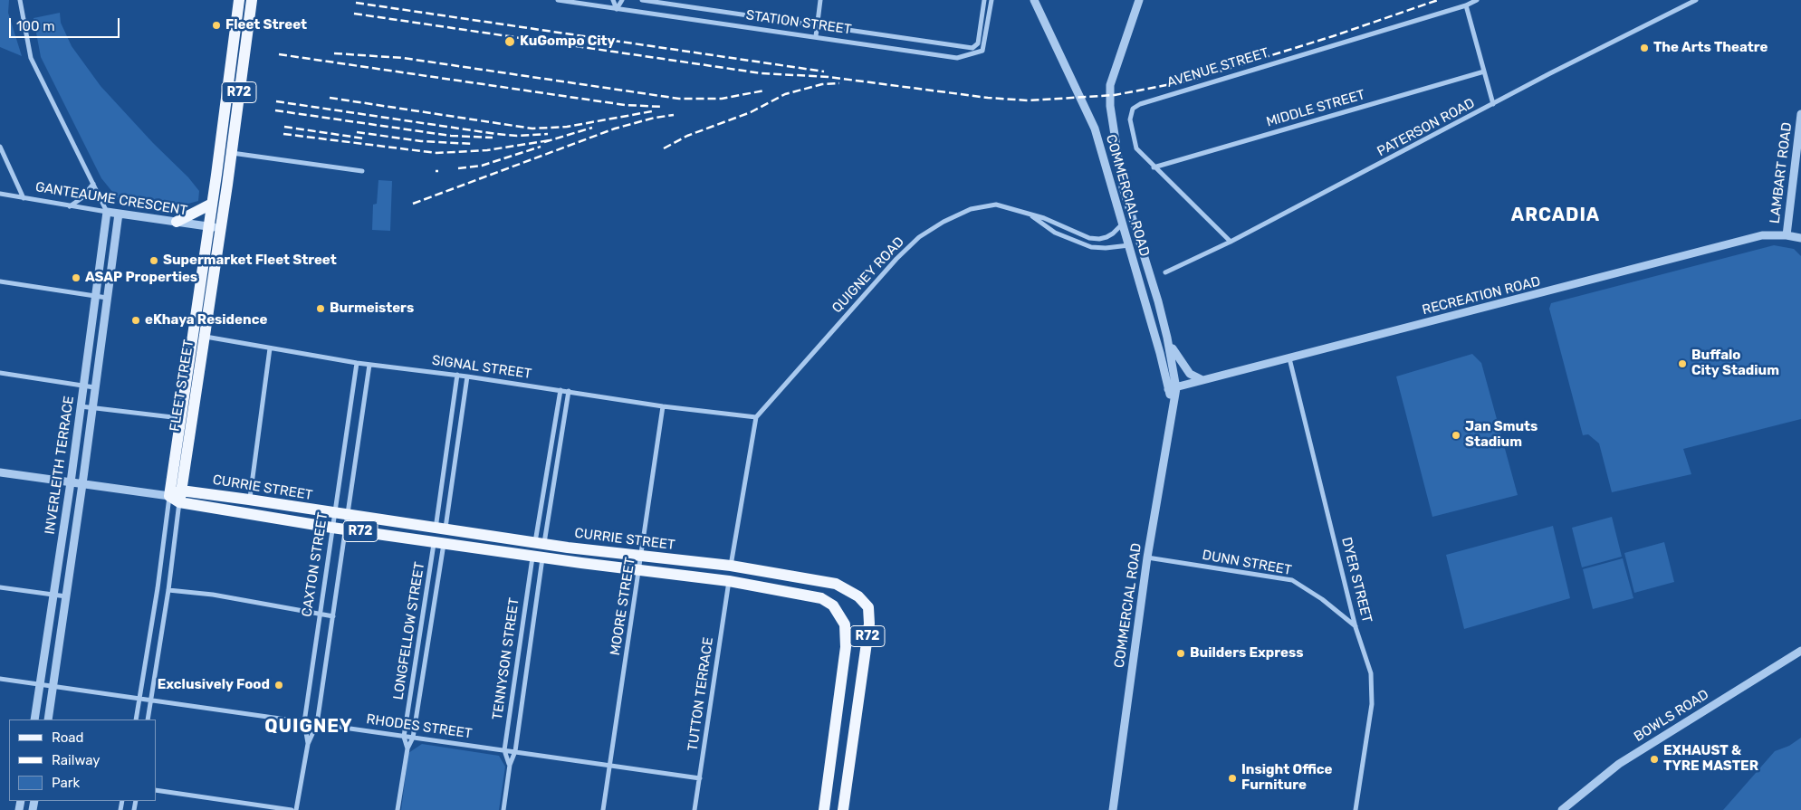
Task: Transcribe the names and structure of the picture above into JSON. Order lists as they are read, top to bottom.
{
  "streets": {
    "main road": ["R72", "FLEET STREET", "CURRIE STREET"],
    "street": [
      "STATION STREET",
      "AVENUE STREET",
      "MIDDLE STREET",
      "PATERSON ROAD",
      "LAMBART ROAD",
      "COMMERCIAL ROAD",
      "GANTEAUME CRESCENT",
      "QUIGNEY ROAD",
      "RECREATION ROAD",
      "SIGNAL STREET",
      "INVERLEITH TERRACE",
      "DUNN STREET",
      "CAXTON STREET",
      "DYER STREET",
      "MOORE STREET",
      "LONGFELLOW STREET",
      "TENNYSON STREET",
      "TUTTON TERRACE",
      "BOWLS ROAD",
      "RHODES STREET"
    ]
  },
  "crossings": [
    ["AVENUE STREET", "MIDDLE STREET"],
    ["AVENUE STREET", "PATERSON ROAD"],
    ["LAMBART ROAD", "RECREATION ROAD"],
    ["COMMERCIAL ROAD", "QUIGNEY ROAD"],
    ["COMMERCIAL ROAD", "RECREATION ROAD"],
    ["COMMERCIAL ROAD", "DUNN STREET"],
    ["GANTEAUME CRESCENT", "FLEET STREET"],
    ["GANTEAUME CRESCENT", "INVERLEITH TERRACE"],
    ["QUIGNEY ROAD", "SIGNAL STREET"],
    ["RECREATION ROAD", "DYER STREET"],
    ["SIGNAL STREET", "FLEET STREET"],
    ["SIGNAL STREET", "CAXTON STREET"],
    ["SIGNAL STREET", "MOORE STREET"],
    ["FLEET STREET", "CURRIE STREET"],
    ["FLEET STREET", "RHODES STREET"],
    ["INVERLEITH TERRACE", "CURRIE STREET"],
    ["INVERLEITH TERRACE", "RHODES STREET"],
    ["CURRIE STREET", "CAXTON STREET"],
    ["CURRIE STREET", "MOORE STREET"],
    ["CURRIE STREET", "LONGFELLOW STREET"],
    ["CURRIE STREET", "TENNYSON STREET"],
    ["CURRIE STREET", "TUTTON TERRACE"],
    ["DUNN STREET", "DYER STREET"],
    ["CAXTON STREET", "RHODES STREET"],
    ["MOORE STREET", "RHODES STREET"],
    ["LONGFELLOW STREET", "RHODES STREET"],
    ["TENNYSON STREET", "RHODES STREET"],
    ["TUTTON TERRACE", "RHODES STREET"]
  ],
  "districts": ["ARCADIA", "QUIGNEY"],
  "places": [
    "Fleet Street",
    "KuGompo City",
    "The Arts Theatre",
    "Supermarket Fleet Street",
    "ASAP Properties",
    "Burmeisters",
    "eKhaya Residence",
    "Buffalo City Stadium",
    "Jan Smuts Stadium",
    "Builders Express",
    "Exclusively Food",
    "EXHAUST & TYRE MASTER",
    "Insight Office Furniture"
  ],
  "legend": ["Road", "Railway", "Park"],
  "scale_bar": "100 m"
}
